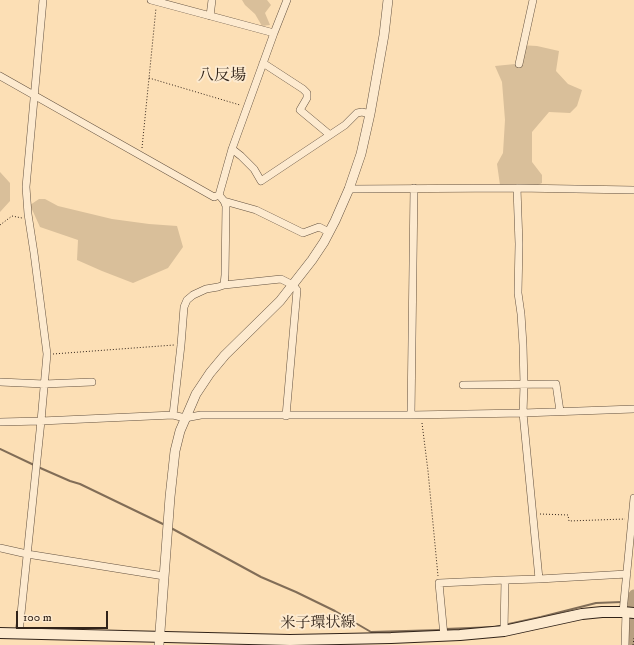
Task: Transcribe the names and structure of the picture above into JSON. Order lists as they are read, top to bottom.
{
  "streets": {
    "main road": ["米子環状線"]
  },
  "districts": ["八反場"],
  "scale_bar": "100 m"
}
